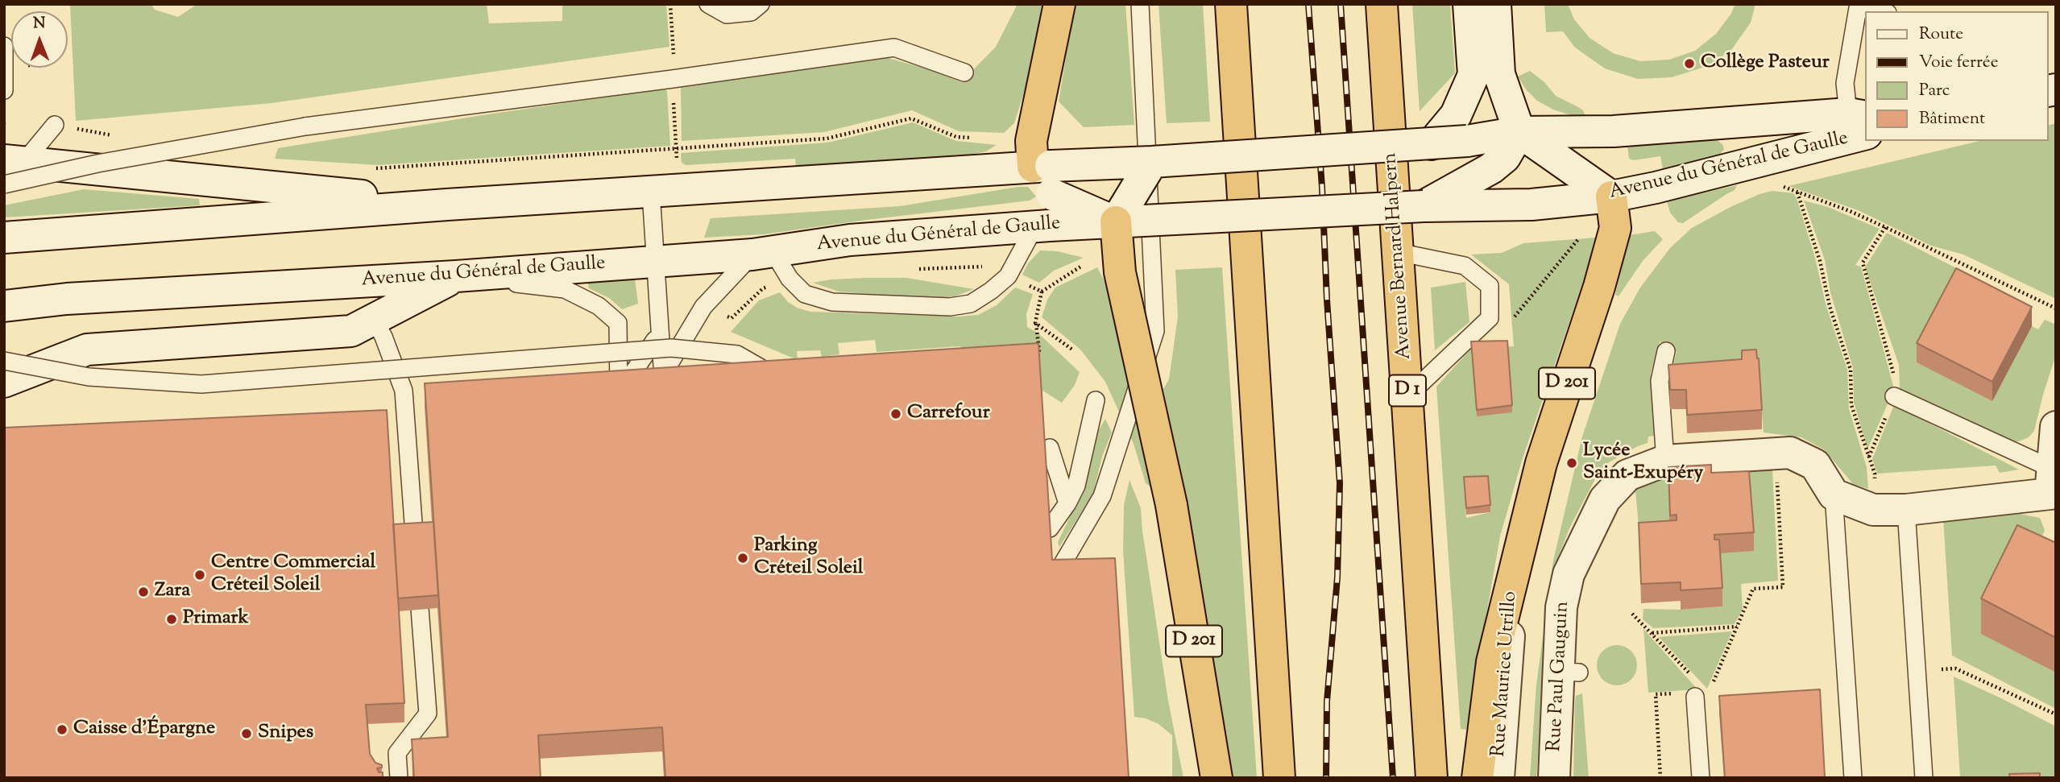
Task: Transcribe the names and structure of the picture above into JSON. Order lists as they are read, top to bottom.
{
  "streets": {
    "highway": ["Avenue Bernard Halpern", "D 201", "D 1"],
    "main road": ["Avenue du Général de Gaulle", "Rue Maurice Utrillo", "Rue Paul Gauguin"]
  },
  "crossings": [
    ["Avenue du Général de Gaulle", "D 201"],
    ["D 201", "Rue Maurice Utrillo"]
  ],
  "places": [
    "Collège Pasteur",
    "Carrefour",
    "Lycée Saint-Exupéry",
    "Parking Créteil Soleil",
    "Centre Commercial Créteil Soleil",
    "Zara",
    "Primark",
    "Caisse d'Épargne",
    "Snipes"
  ],
  "legend": [
    "Route",
    "Voie ferrée",
    "Parc",
    "Bâtiment"
  ],
  "north": "top"
}
